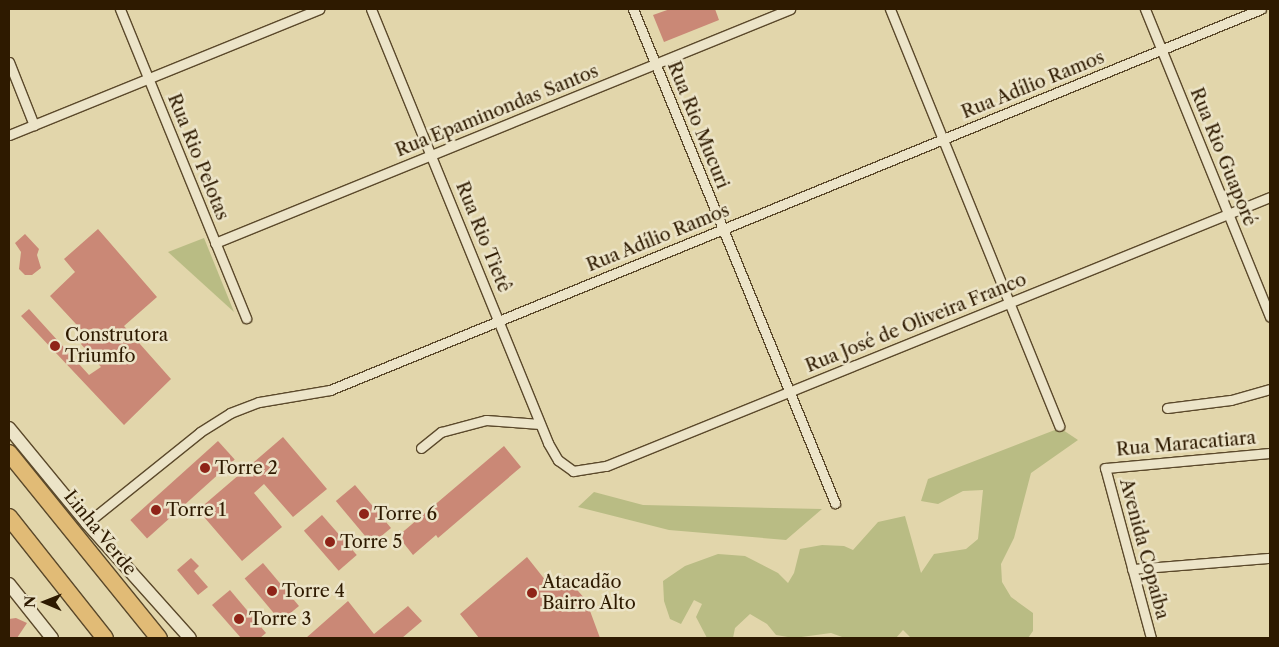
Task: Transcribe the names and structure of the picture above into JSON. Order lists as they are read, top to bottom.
{
  "streets": {
    "highway": ["Linha Verde"],
    "street": [
      "Rua Adílio Ramos",
      "Rua Epaminondas Santos",
      "Rua Rio Mucuri",
      "Rua Rio Pelotas",
      "Rua Rio Guaporé",
      "Rua Rio Tietê",
      "Rua José de Oliveira Franco",
      "Rua Maracatiara",
      "Avenida Copaíba"
    ]
  },
  "crossings": [
    ["Rua Adílio Ramos", "Rua Rio Mucuri"],
    ["Rua Adílio Ramos", "Rua Rio Guaporé"],
    ["Rua Adílio Ramos", "Rua Rio Tietê"],
    ["Rua Epaminondas Santos", "Rua Rio Mucuri"],
    ["Rua Epaminondas Santos", "Rua Rio Pelotas"],
    ["Rua Epaminondas Santos", "Rua Rio Tietê"],
    ["Rua Rio Mucuri", "Rua José de Oliveira Franco"],
    ["Rua Rio Guaporé", "Rua José de Oliveira Franco"],
    ["Rua Rio Tietê", "Rua José de Oliveira Franco"],
    ["Rua Maracatiara", "Avenida Copaíba"]
  ],
  "places": [
    "Construtora Triumfo",
    "Torre 2",
    "Torre 1",
    "Torre 6",
    "Torre 5",
    "Torre 4",
    "Atacadão Bairro Alto",
    "Torre 3"
  ],
  "north": "left"
}
